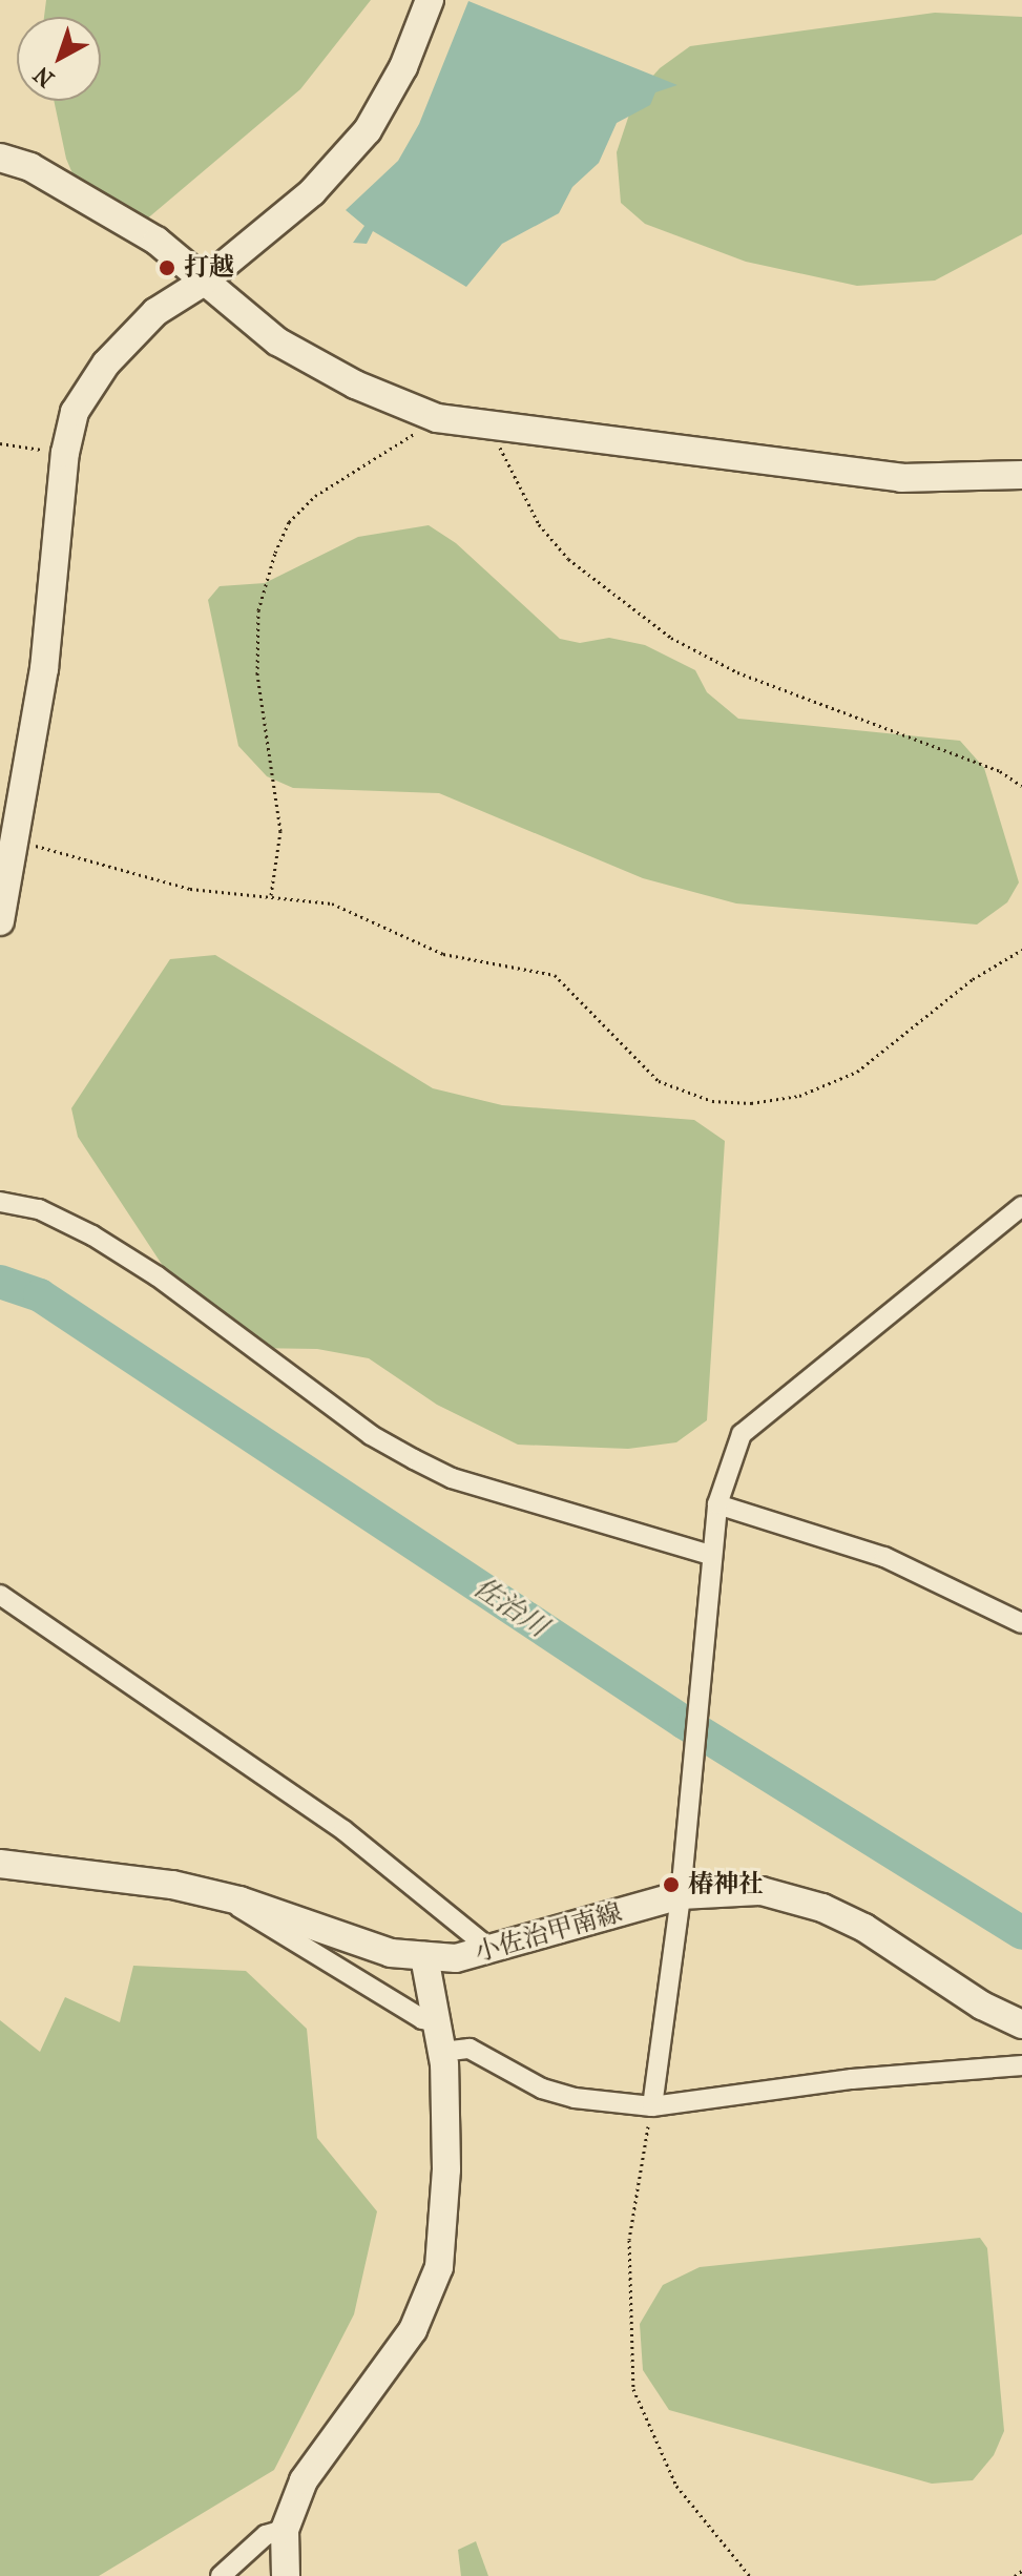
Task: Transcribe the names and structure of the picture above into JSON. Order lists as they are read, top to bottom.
{
  "streets": {
    "street": ["小佐治甲南線"]
  },
  "water": ["佐治川"],
  "places": ["打越", "椿神社"],
  "north": "bottom left"
}
